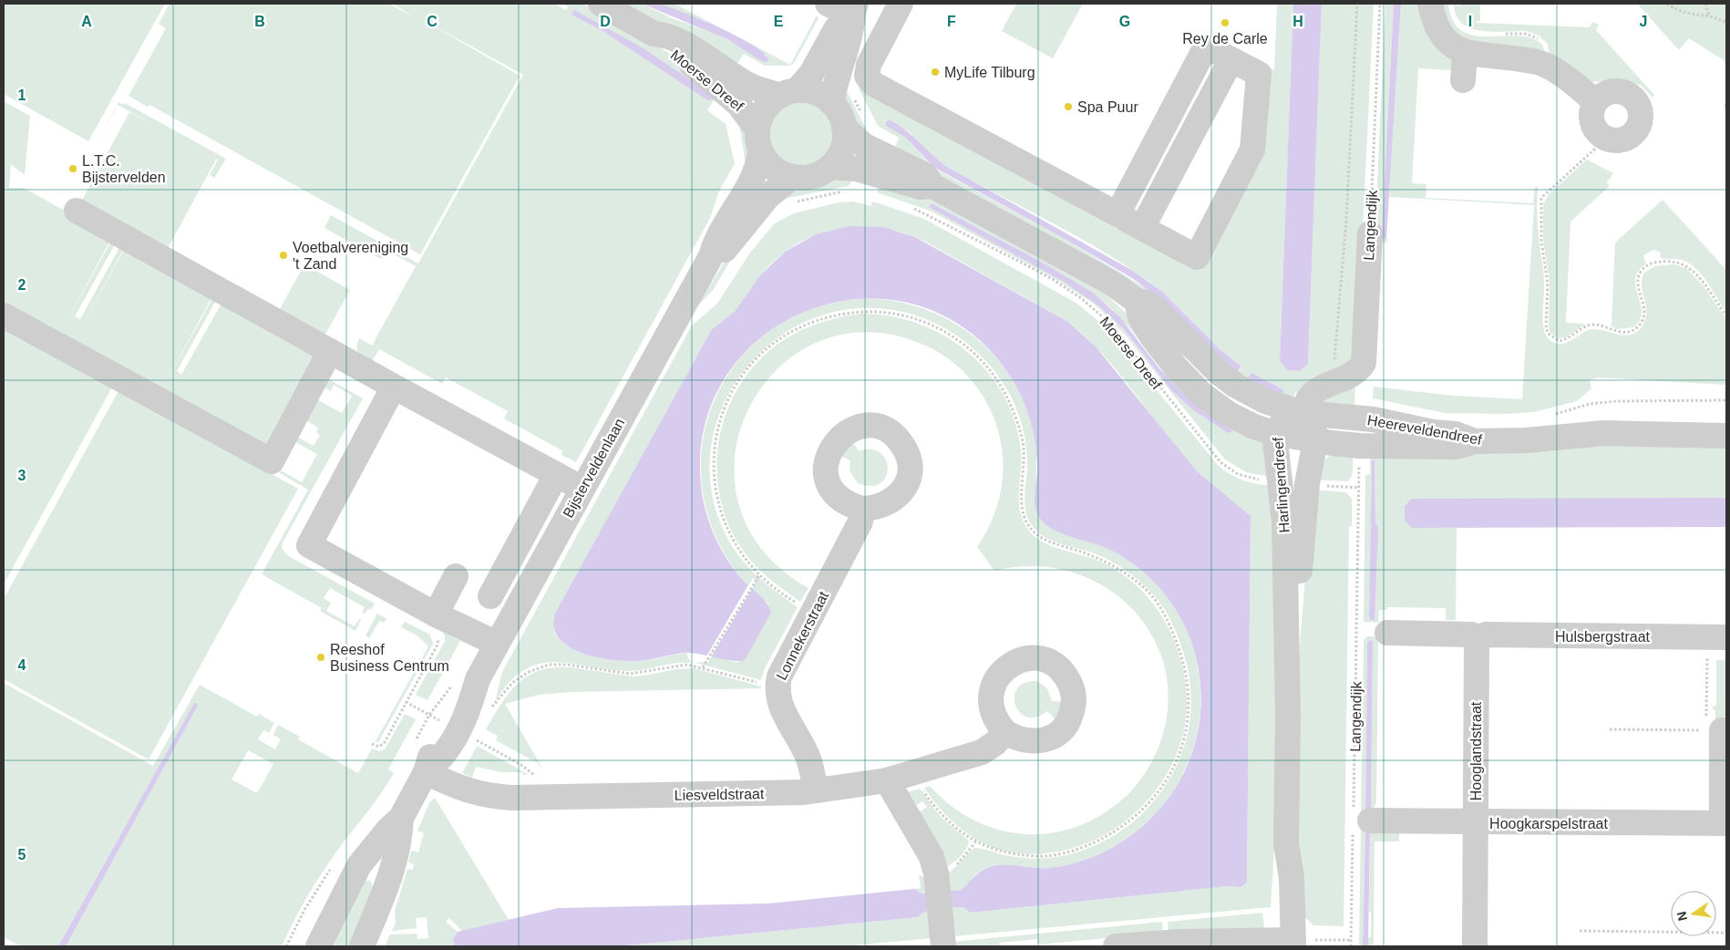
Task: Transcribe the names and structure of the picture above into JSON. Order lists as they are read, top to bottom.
{
  "streets": {
    "street": [
      "Moerse Dreef",
      "Langendijk",
      "Heereveldendreef",
      "Bijsterveldenlaan",
      "Harlingendreef",
      "Lonnekerstraat",
      "Hulsbergstraat",
      "Hooglandstraat",
      "Liesveldstraat",
      "Hoogkarspelstraat"
    ]
  },
  "crossings": [
    ["Moerse Dreef", "Heereveldendreef"],
    ["Moerse Dreef", "Bijsterveldenlaan"],
    ["Moerse Dreef", "Harlingendreef"],
    ["Langendijk", "Heereveldendreef"],
    ["Langendijk", "Harlingendreef"],
    ["Langendijk", "Hoogkarspelstraat"],
    ["Heereveldendreef", "Harlingendreef"],
    ["Bijsterveldenlaan", "Liesveldstraat"],
    ["Lonnekerstraat", "Liesveldstraat"],
    ["Hulsbergstraat", "Hooglandstraat"],
    ["Hooglandstraat", "Hoogkarspelstraat"]
  ],
  "places": [
    "Rey de Carle",
    "MyLife Tilburg",
    "Spa Puur",
    "L.T.C. Bijstervelden",
    "Voetbalvereniging 't Zand",
    "Reeshof Business Centrum"
  ],
  "north": "left",
  "grid": {
    "columns": [
      "A",
      "B",
      "C",
      "D",
      "E",
      "F",
      "G",
      "H",
      "I",
      "J"
    ],
    "rows": [
      "1",
      "2",
      "3",
      "4",
      "5"
    ]
  }
}
